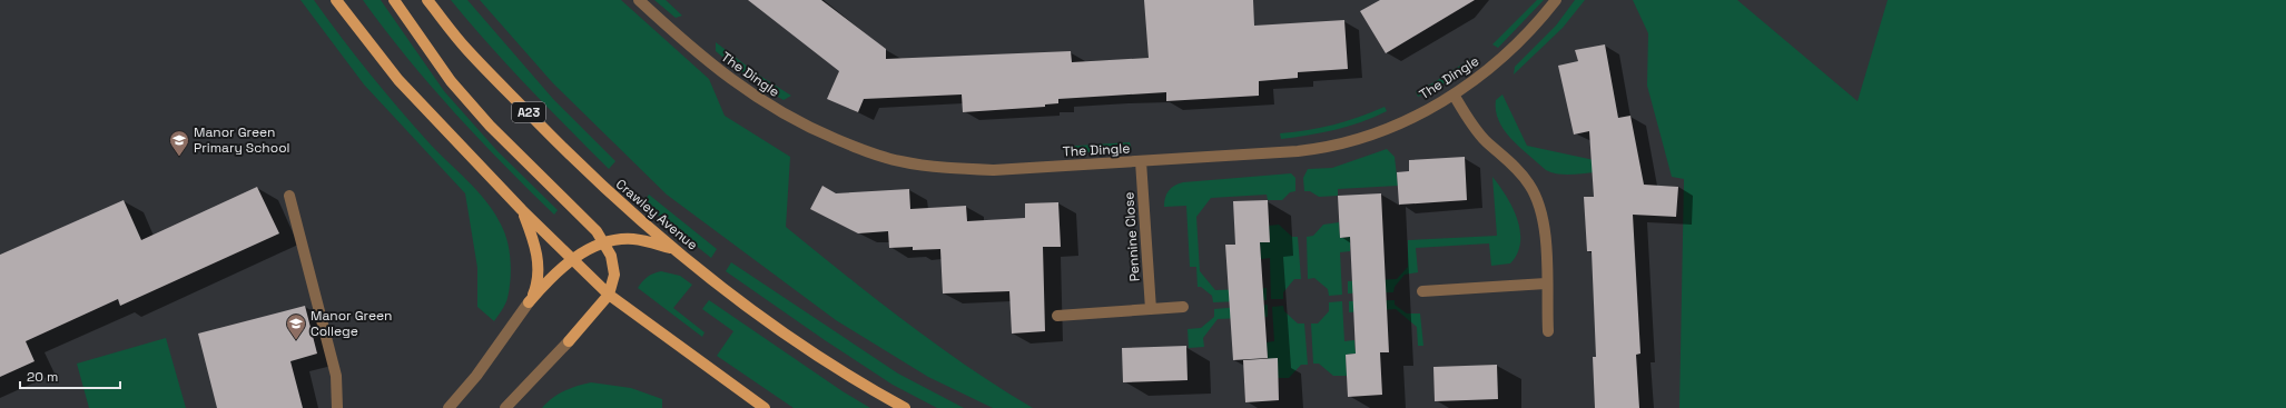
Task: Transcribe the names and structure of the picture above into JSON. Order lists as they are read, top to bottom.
{
  "streets": {
    "main road": ["A23", "Crawley Avenue"],
    "street": ["The Dingle", "Pennine Close"]
  },
  "crossings": [
    ["The Dingle", "Pennine Close"]
  ],
  "places": {
    "school or university": ["Manor Green Primary School", "Manor Green College"]
  },
  "scale_bar": "20 m"
}
